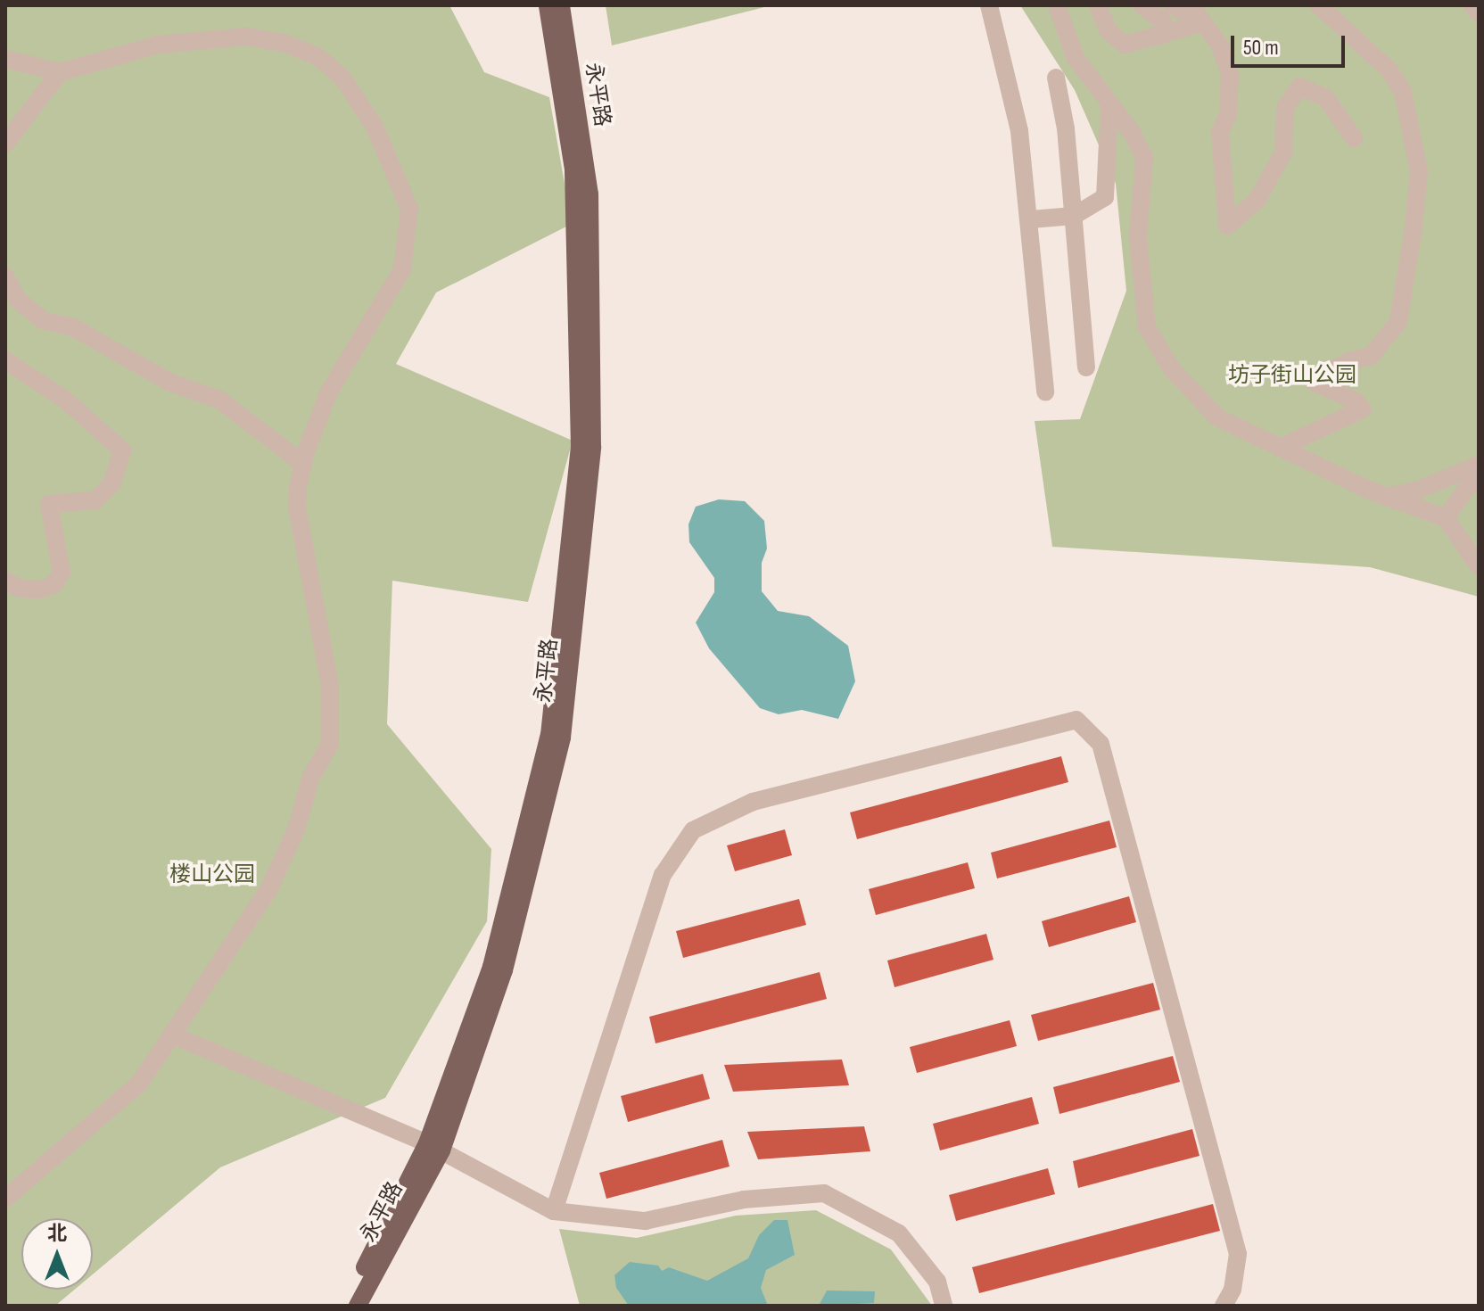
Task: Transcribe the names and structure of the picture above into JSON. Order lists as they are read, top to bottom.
{
  "streets": {
    "main road": ["永平路"]
  },
  "parks": ["坊子街山公园", "楼山公园"],
  "scale_bar": "50 m",
  "north": "top"
}
